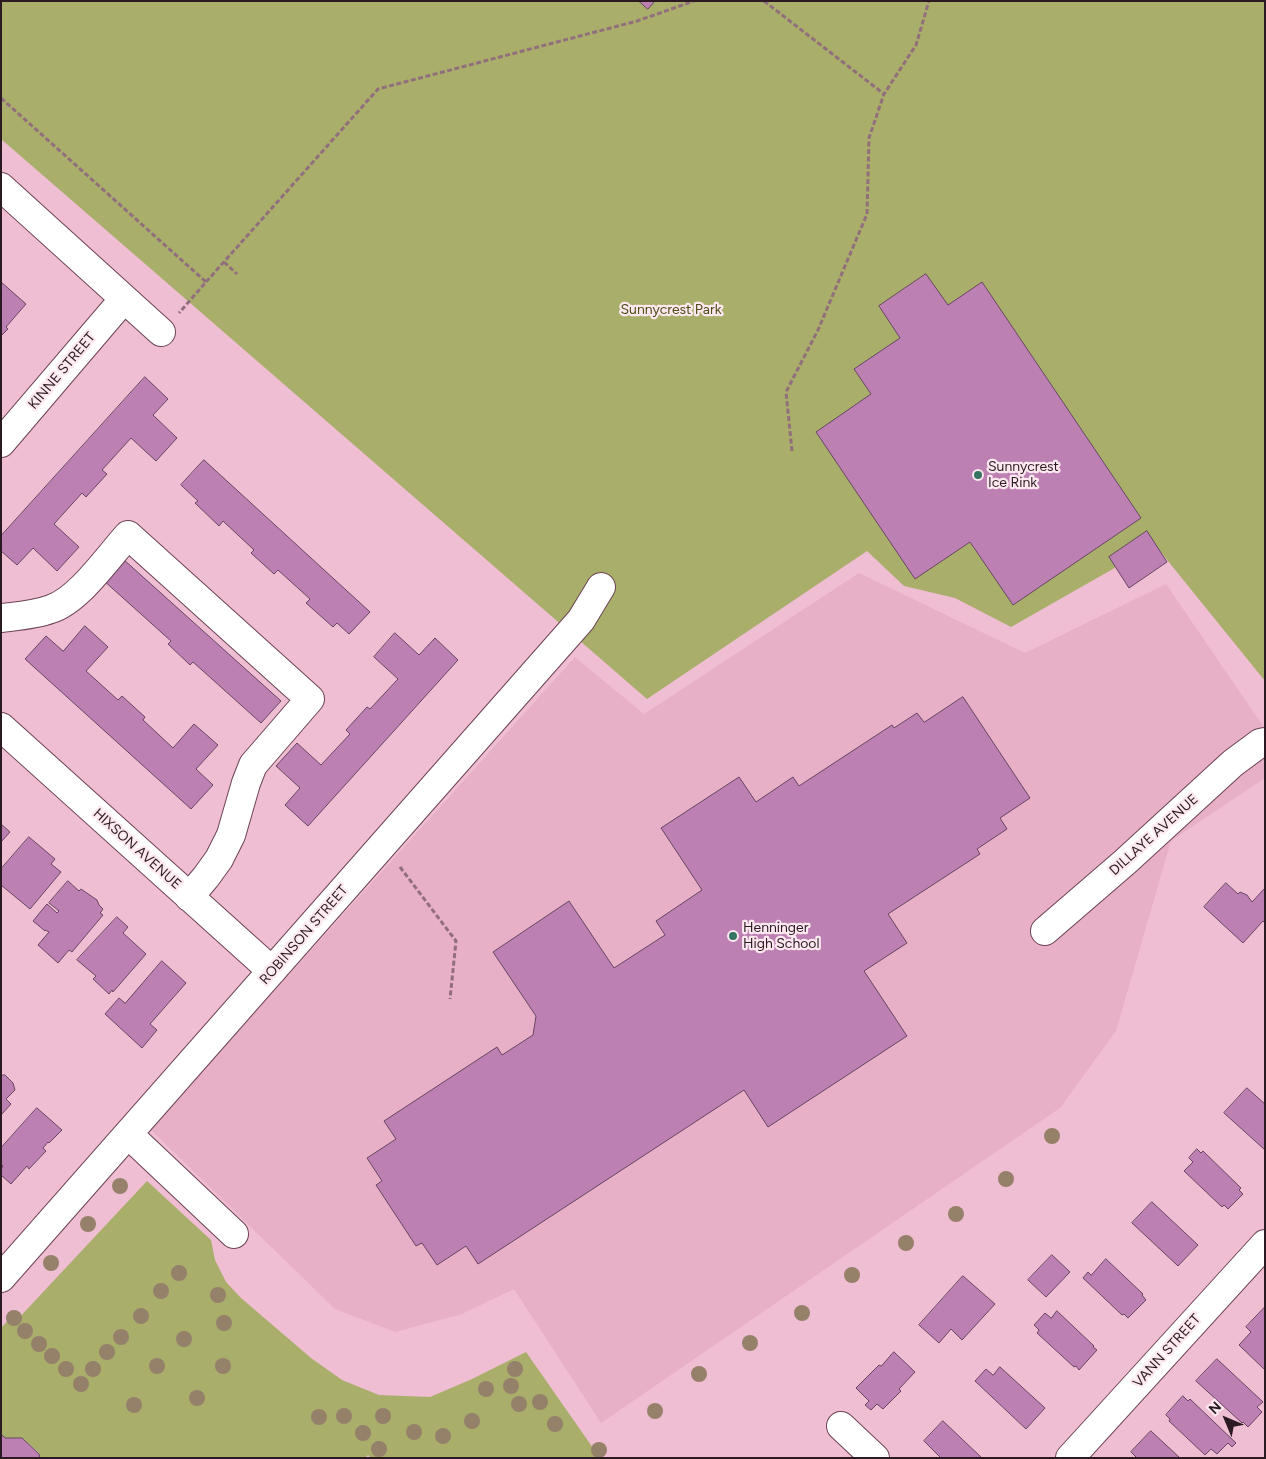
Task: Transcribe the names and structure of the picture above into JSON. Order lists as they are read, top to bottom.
{
  "streets": {
    "street": [
      "KINNE STREET",
      "DILLAYE AVENUE",
      "HIXSON AVENUE",
      "ROBINSON STREET",
      "VANN STREET"
    ]
  },
  "crossings": [
    ["HIXSON AVENUE", "ROBINSON STREET"]
  ],
  "parks": ["Sunnycrest Park"],
  "places": ["Sunnycrest Ice Rink", "Henninger High School"],
  "north": "top left"
}
